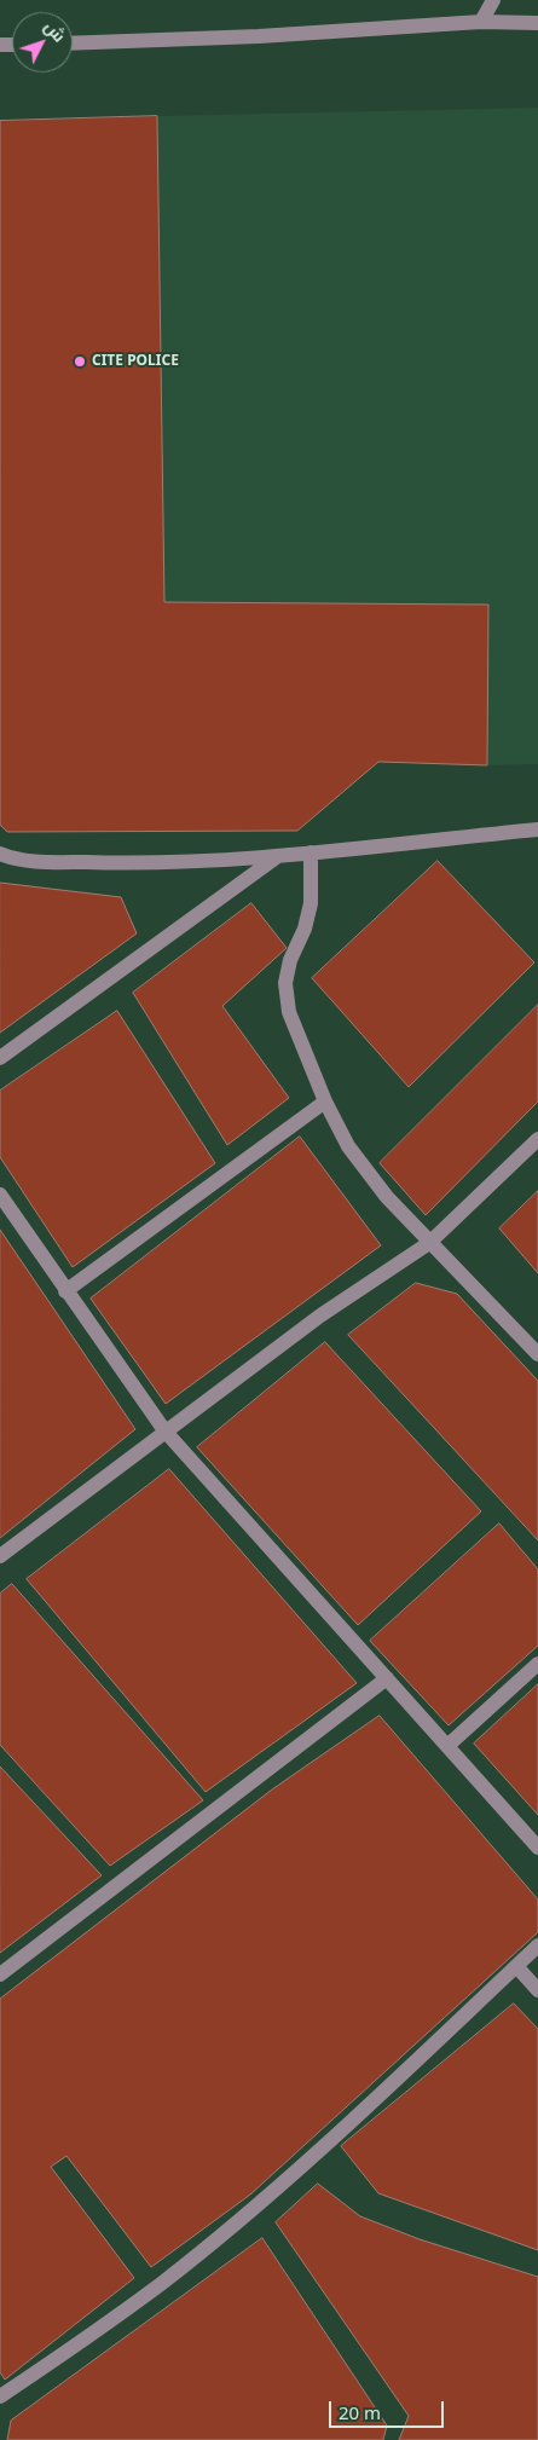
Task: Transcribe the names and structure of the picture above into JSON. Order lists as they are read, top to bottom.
{
  "places": ["CITE POLICE"],
  "scale_bar": "20 m",
  "north": "top right"
}
